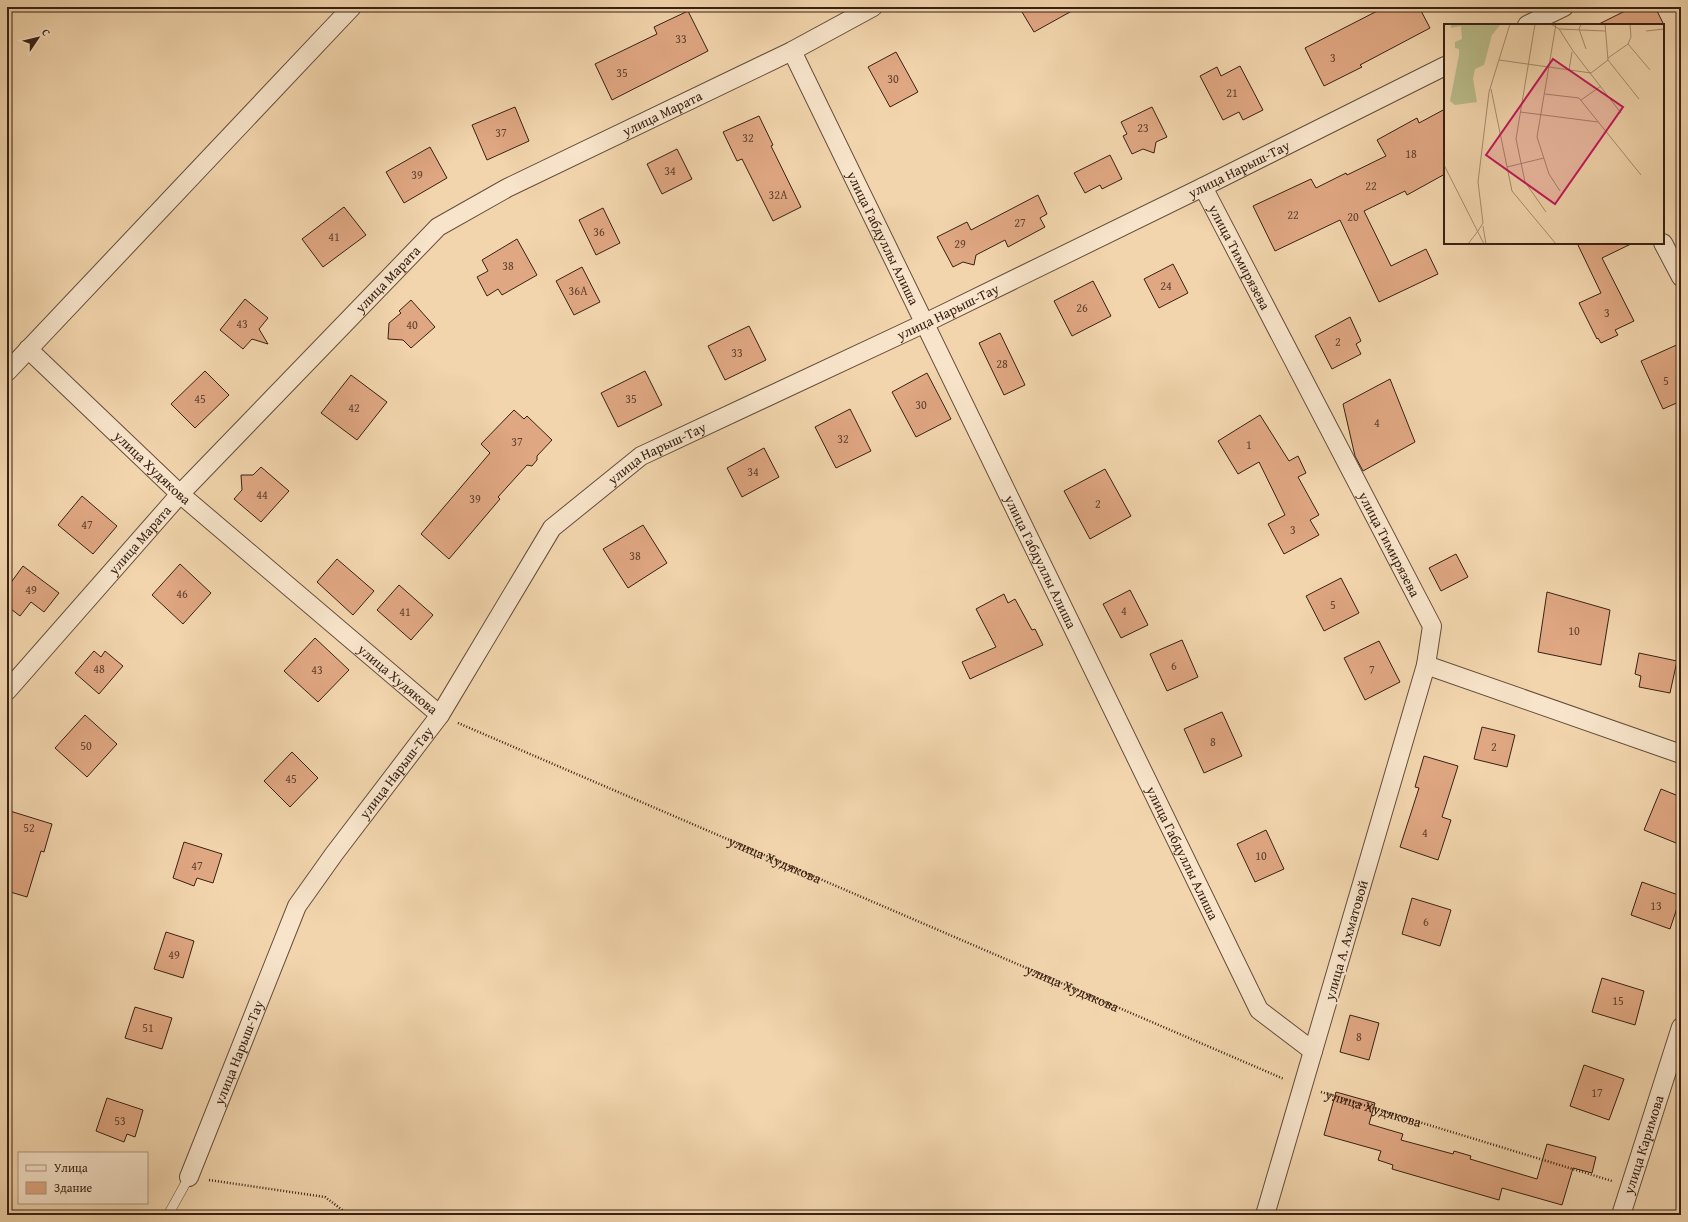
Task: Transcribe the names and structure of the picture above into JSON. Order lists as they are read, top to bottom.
{
  "streets": {
    "street": [
      "улица Марата",
      "улица Нарыш-Тау",
      "улица Габдуллы Алиша",
      "улица Тимирязева",
      "улица Худякова",
      "улица А. Ахматовой",
      "улица Каримова"
    ]
  },
  "crossings": [
    ["улица Марата", "улица Габдуллы Алиша"],
    ["улица Марата", "улица Худякова"],
    ["улица Нарыш-Тау", "улица Габдуллы Алиша"],
    ["улица Нарыш-Тау", "улица Тимирязева"],
    ["улица Нарыш-Тау", "улица Худякова"],
    ["улица Габдуллы Алиша", "улица А. Ахматовой"],
    ["улица Тимирязева", "улица А. Ахматовой"],
    ["улица Худякова", "улица А. Ахматовой"],
    ["улица Худякова", "улица Каримова"]
  ],
  "house_numbers": [
    "33",
    "3",
    "35",
    "30",
    "21",
    "23",
    "37",
    "32",
    "18",
    "34",
    "39",
    "22",
    "32А",
    "22",
    "20",
    "27",
    "36",
    "41",
    "29",
    "38",
    "24",
    "36А",
    "26",
    "3",
    "43",
    "40",
    "2",
    "33",
    "28",
    "5",
    "45",
    "35",
    "30",
    "42",
    "4",
    "32",
    "37",
    "1",
    "34",
    "44",
    "39",
    "2",
    "47",
    "3",
    "38",
    "49",
    "46",
    "5",
    "4",
    "41",
    "10",
    "6",
    "48",
    "43",
    "7",
    "8",
    "50",
    "2",
    "45",
    "52",
    "4",
    "10",
    "47",
    "13",
    "6",
    "49",
    "15",
    "51",
    "8",
    "17",
    "53"
  ],
  "legend": ["Улица", "Здание"],
  "north": "top right"
}
